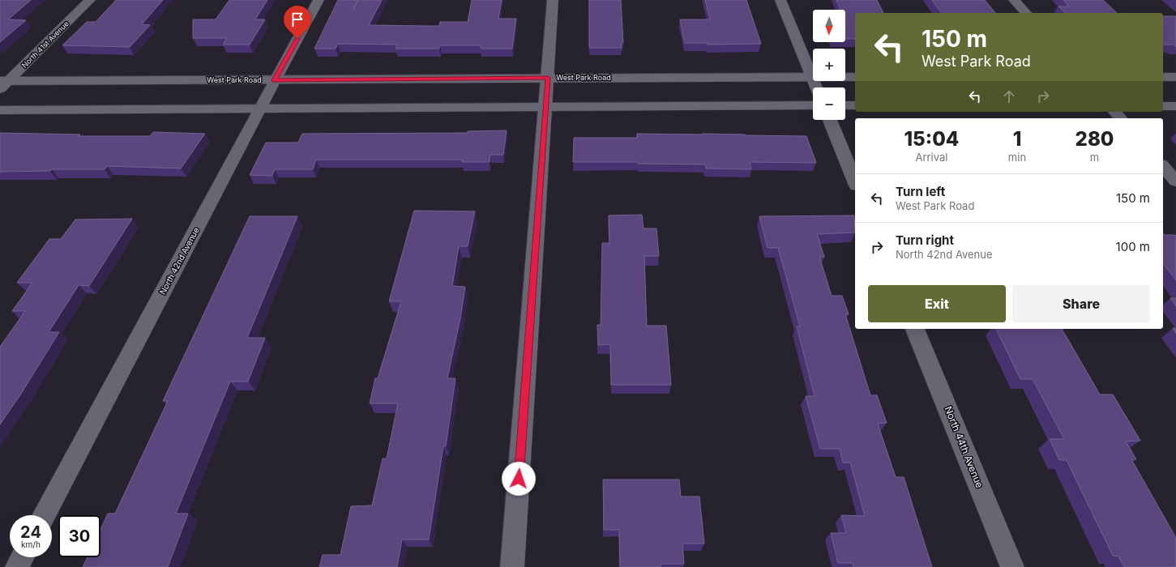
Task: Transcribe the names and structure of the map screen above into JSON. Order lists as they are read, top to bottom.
{
  "streets": {
    "street": [
      "North 41st Avenue",
      "West Park Road",
      "North 42nd Avenue",
      "North 44th Avenue"
    ]
  },
  "crossings": [
    ["North 41st Avenue", "West Park Road"],
    ["West Park Road", "North 42nd Avenue"]
  ],
  "north": "bottom",
  "page": {
    "map_buttons": ["+", "−"],
    "turn": ["150 m", "West Park Road"],
    "eta": [
      "15:04",
      "Arrival",
      "1",
      "min",
      "280",
      "m"
    ],
    "list": [
      {
        "name": "Turn left",
        "note": "West Park Road",
        "value": "150 m"
      },
      {
        "name": "Turn right",
        "note": "North 42nd Avenue",
        "value": "100 m"
      }
    ],
    "buttons": ["Exit", "Share"],
    "speed": "24 km/h",
    "limit": "30"
  }
}
